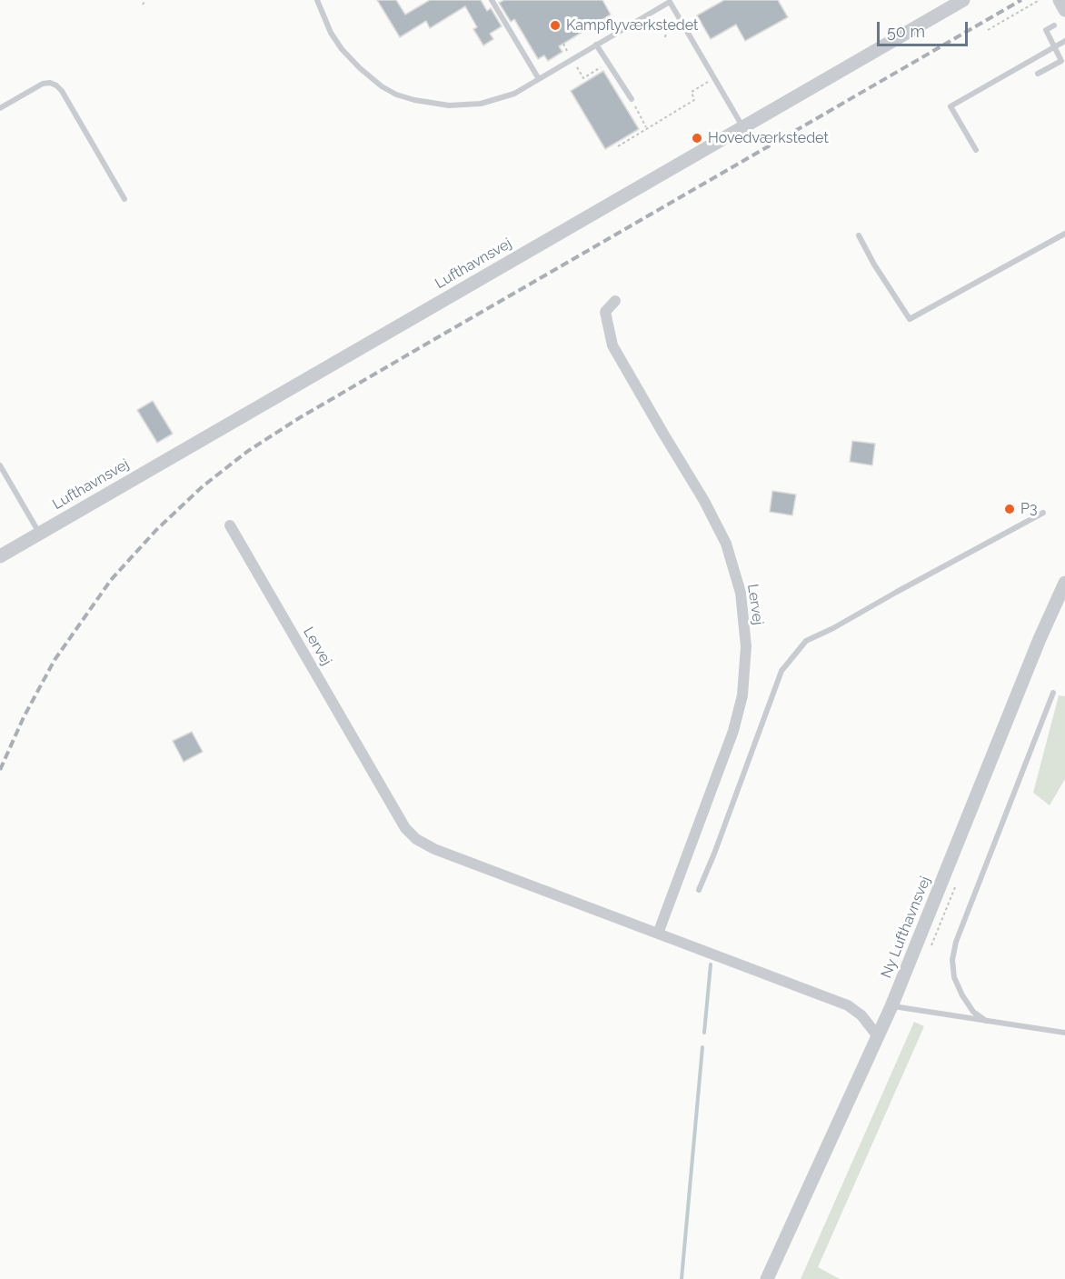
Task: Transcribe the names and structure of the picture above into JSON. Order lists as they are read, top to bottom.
{
  "streets": {
    "street": ["Lufthavnsvej", "Lervej", "Ny Lufthavnsvej"]
  },
  "crossings": [
    ["Lervej", "Ny Lufthavnsvej"]
  ],
  "places": ["Kampflyværkstedet", "Hovedværkstedet", "P3"],
  "scale_bar": "50 m"
}
